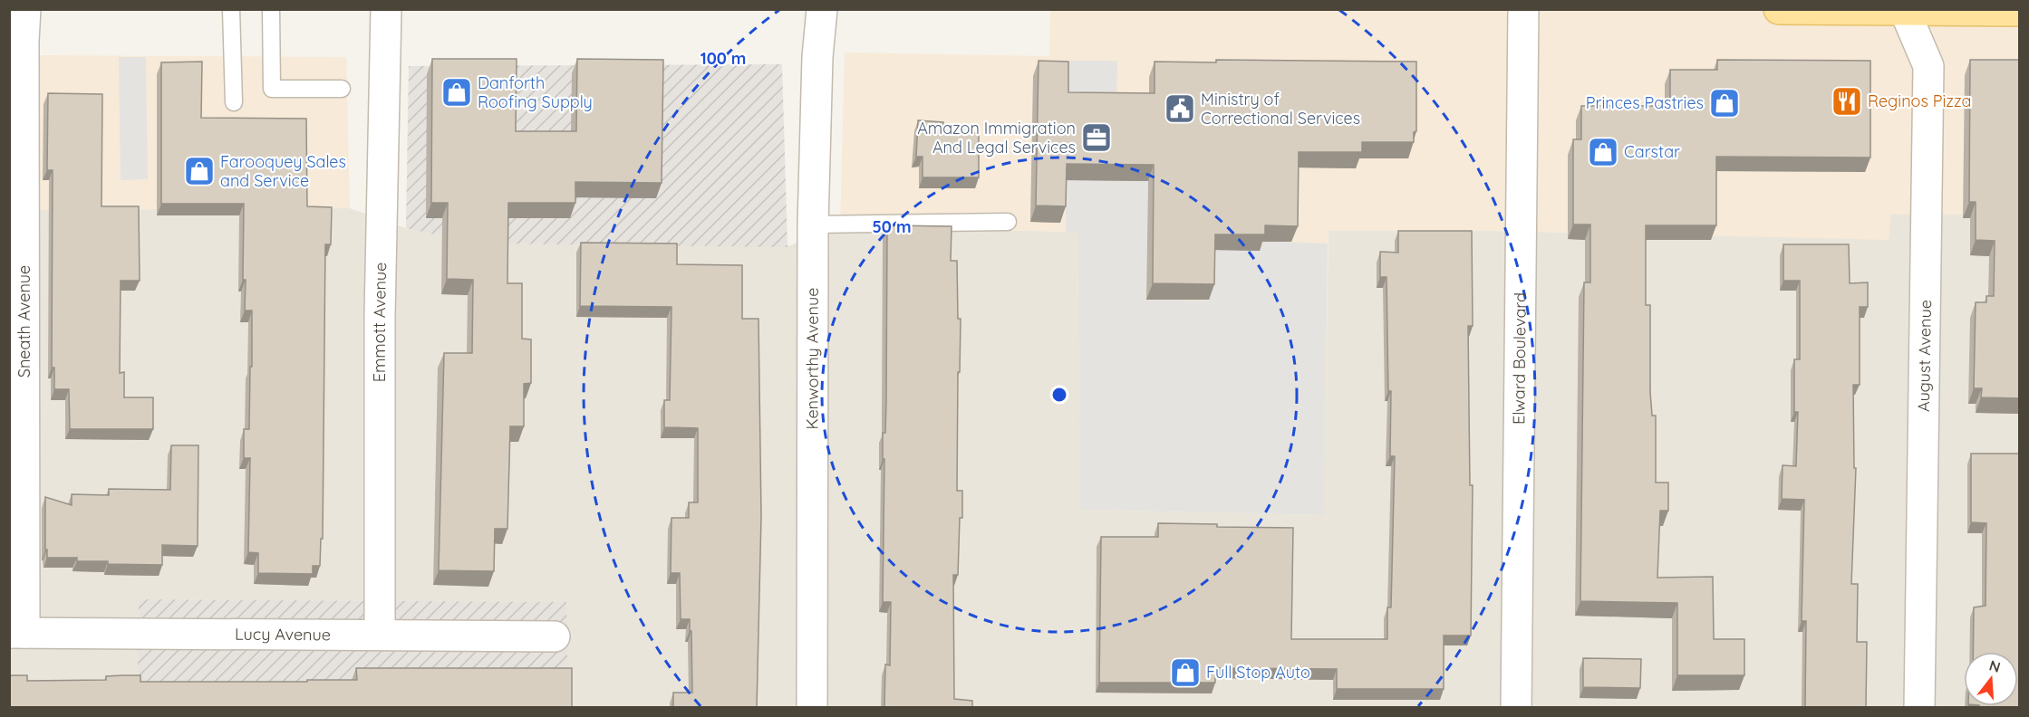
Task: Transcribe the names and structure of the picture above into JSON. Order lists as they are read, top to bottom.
{
  "streets": {
    "street": [
      "Sneath Avenue",
      "Emmott Avenue",
      "August Avenue",
      "Kenworthy Avenue",
      "Elward Boulevard",
      "Lucy Avenue"
    ]
  },
  "crossings": [
    ["Sneath Avenue", "Lucy Avenue"],
    ["Emmott Avenue", "Lucy Avenue"]
  ],
  "places": {
    "shop": [
      "Danforth Roofing Supply",
      "Princes Pastries",
      "Carstar",
      "Farooquey Sales and Service",
      "Full Stop Auto"
    ],
    "restaurant": ["Reginos Pizza"],
    "public building": ["Ministry of Correctional Services"],
    "office": ["Amazon Immigration And Legal Services"]
  },
  "north": "top",
  "rings": ["100 m", "50 m"]
}
